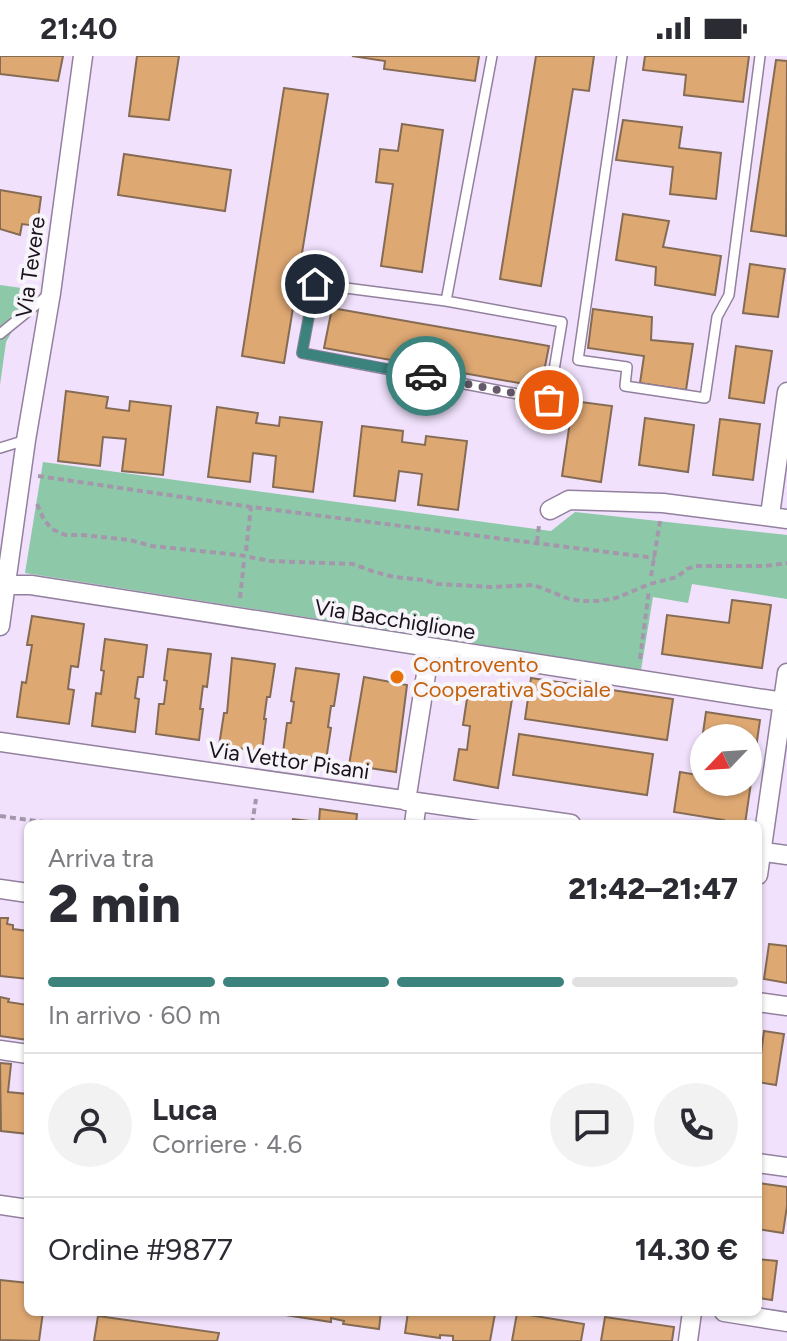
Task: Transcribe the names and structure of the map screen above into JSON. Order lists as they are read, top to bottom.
{
  "streets": {
    "street": ["Via Tevere", "Via Bacchiglione", "Via Vettor Pisani"]
  },
  "crossings": [
    ["Via Tevere", "Via Bacchiglione"]
  ],
  "places": ["Controvento Cooperativa Sociale"],
  "north": "bottom left",
  "page": {
    "status": "21:40",
    "heading": ["2 min", "Arriva tra", "21:42–21:47"],
    "panel": [
      "Luca",
      "Corriere · 4.6",
      "Ordine #9877",
      "14.30 €"
    ],
    "bar": "In arrivo · 60 m"
  }
}
